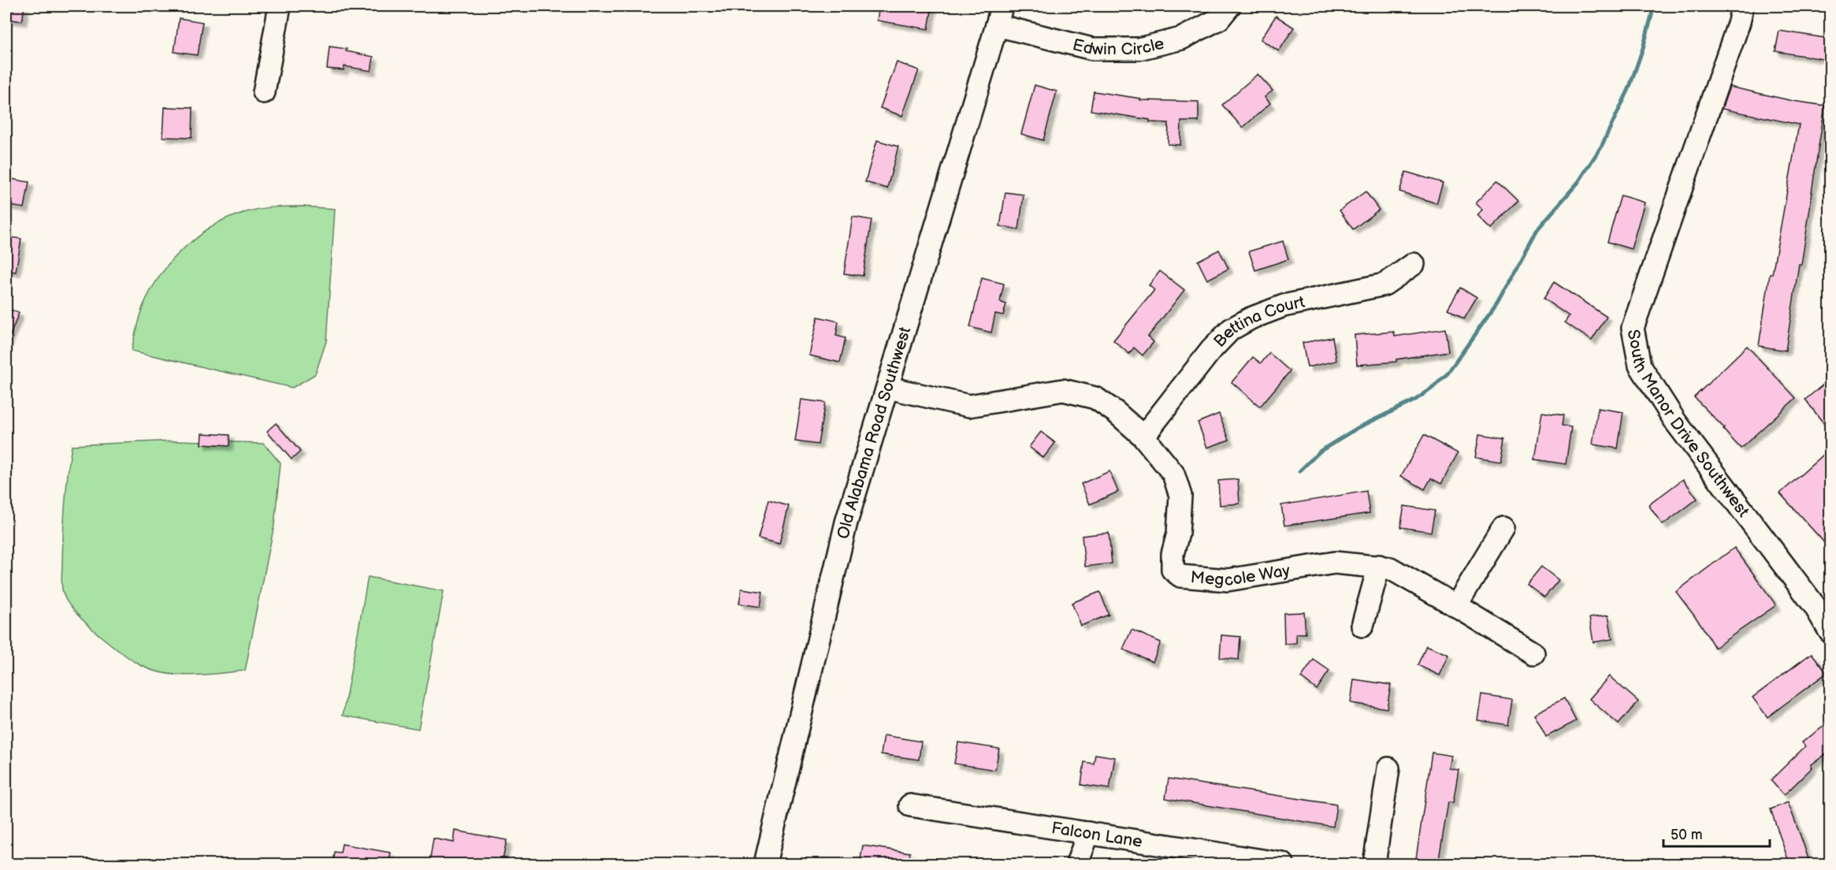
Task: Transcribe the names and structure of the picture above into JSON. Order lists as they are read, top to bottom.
{
  "streets": {
    "street": [
      "Edwin Circle",
      "Bettina Court",
      "South Manor Drive Southwest",
      "Old Alabama Road Southwest",
      "Megcole Way",
      "Falcon Lane"
    ]
  },
  "crossings": [
    ["Edwin Circle", "Old Alabama Road Southwest"],
    ["Bettina Court", "Megcole Way"],
    ["Old Alabama Road Southwest", "Megcole Way"]
  ],
  "scale_bar": "50 m"
}
